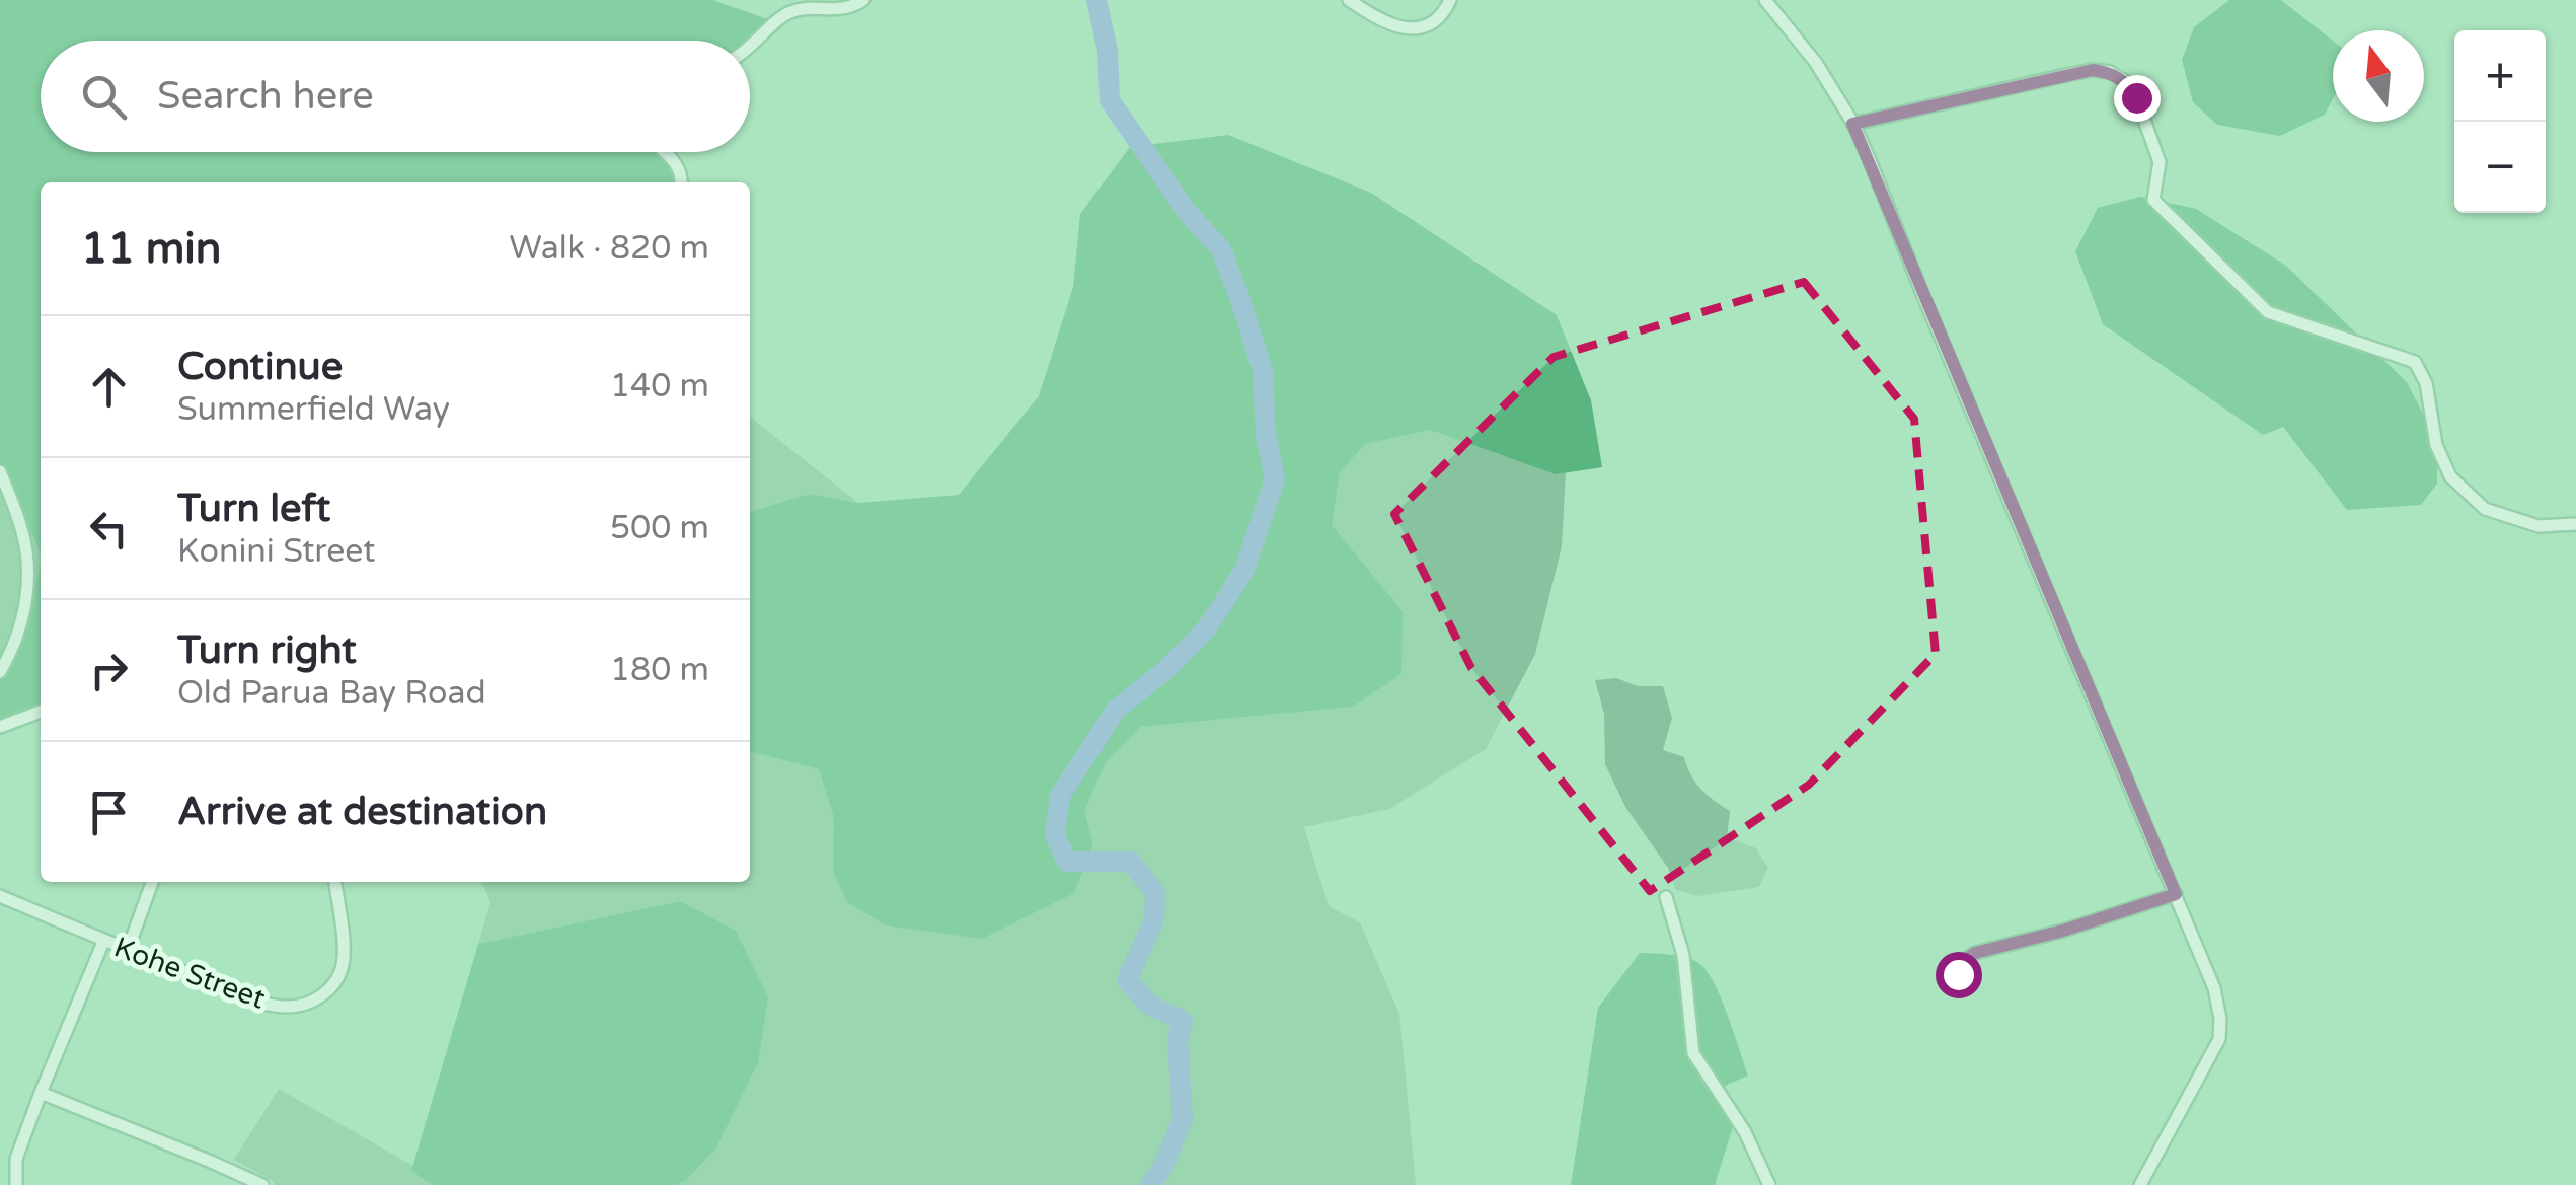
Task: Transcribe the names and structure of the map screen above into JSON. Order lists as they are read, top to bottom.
{
  "streets": {
    "street": ["Kohe Street"]
  },
  "north": "top",
  "page": {
    "map_buttons": ["+", "−"],
    "search": "Search here",
    "heading": ["11 min", "Walk · 820 m"],
    "list": [
      ["Continue", "Summerfield Way", "140 m"],
      ["Turn left", "Konini Street", "500 m"],
      ["Turn right", "Old Parua Bay Road", "180 m"],
      "Arrive at destination"
    ]
  }
}
